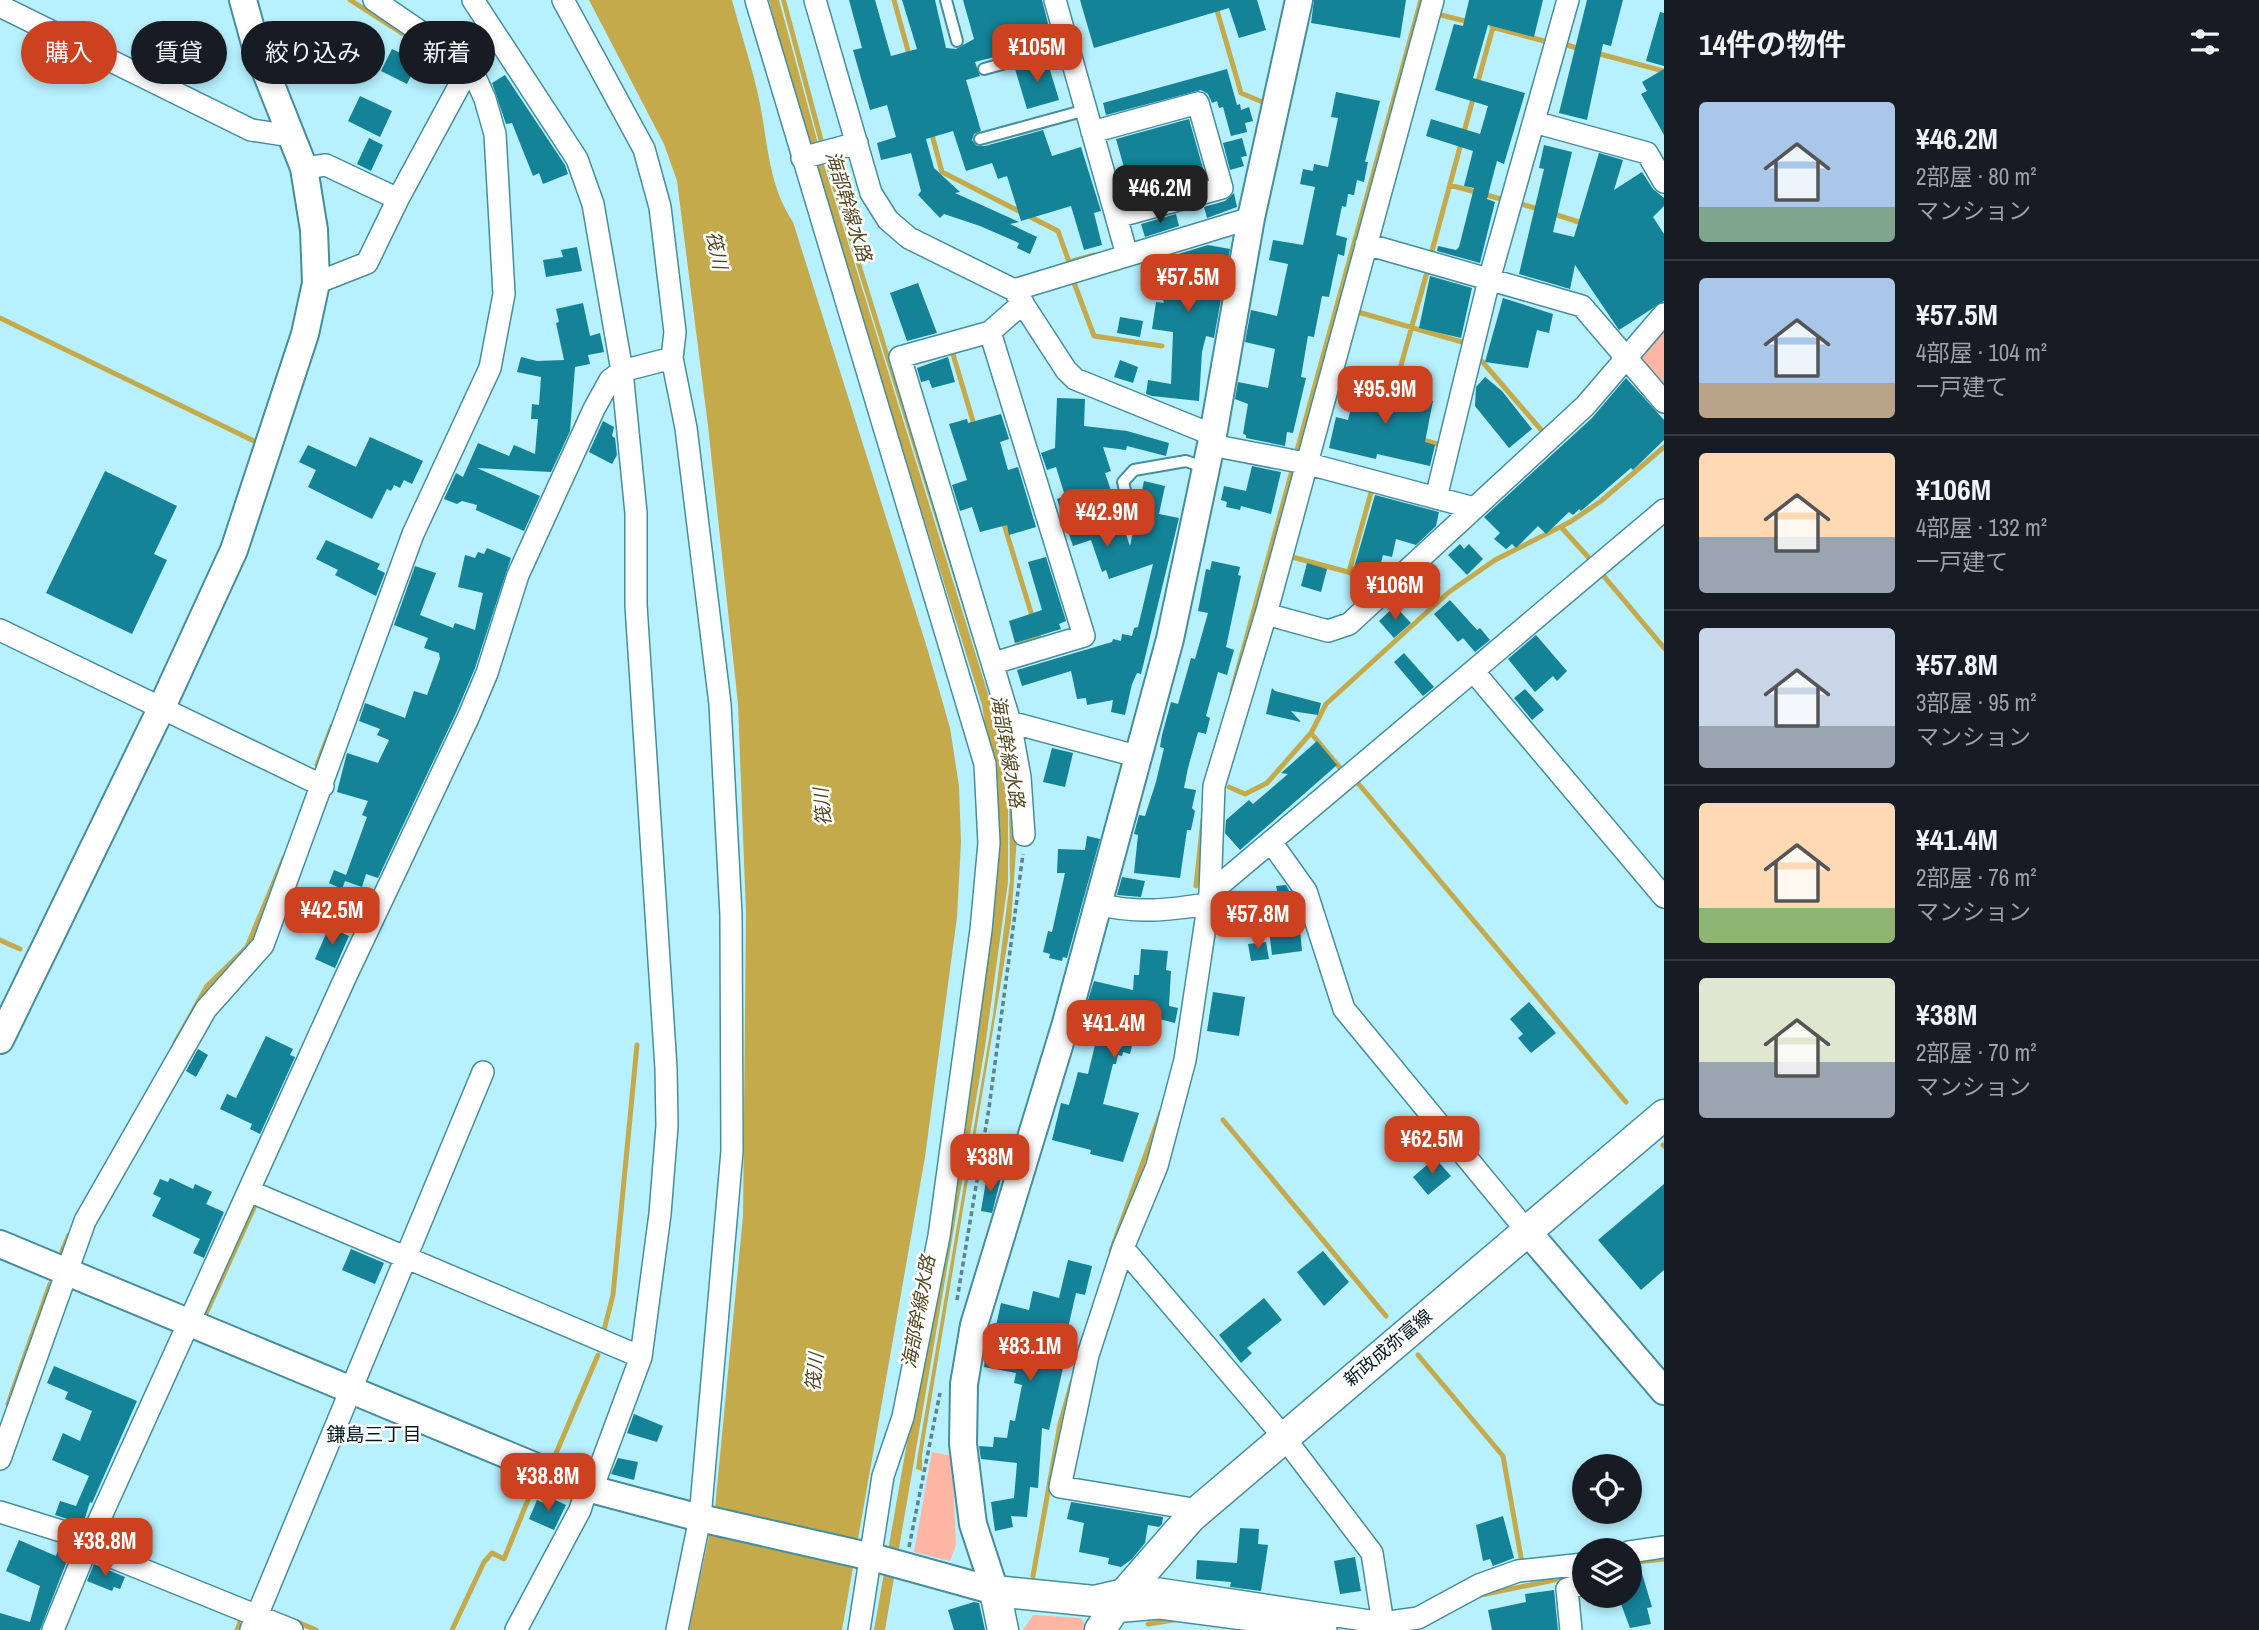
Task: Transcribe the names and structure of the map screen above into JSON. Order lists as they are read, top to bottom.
{
  "streets": {
    "main road": ["新政成弥富線"]
  },
  "districts": ["鎌島三丁目"],
  "water": ["海部幹線水路", "筏川"],
  "page": {
    "heading": "14件の物件",
    "chip": [
      "購入",
      "賃貸",
      "絞り込み",
      "新着"
    ],
    "price": [
      "¥105M",
      "¥46.2M",
      "¥57.5M",
      "¥95.9M",
      "¥42.9M",
      "¥106M",
      "¥42.5M",
      "¥57.8M",
      "¥41.4M",
      "¥62.5M",
      "¥38M",
      "¥83.1M",
      "¥38.8M",
      "¥38.8M"
    ],
    "list": [
      {
        "name": "¥46.2M",
        "note": "2部屋 · 80 m² · マンション"
      },
      {
        "name": "¥57.5M",
        "note": "4部屋 · 104 m² · 一戸建て"
      },
      {
        "name": "¥106M",
        "note": "4部屋 · 132 m² · 一戸建て"
      },
      {
        "name": "¥57.8M",
        "note": "3部屋 · 95 m² · マンション"
      },
      {
        "name": "¥41.4M",
        "note": "2部屋 · 76 m² · マンション"
      },
      {
        "name": "¥38M",
        "note": "2部屋 · 70 m² · マンション"
      }
    ]
  }
}
